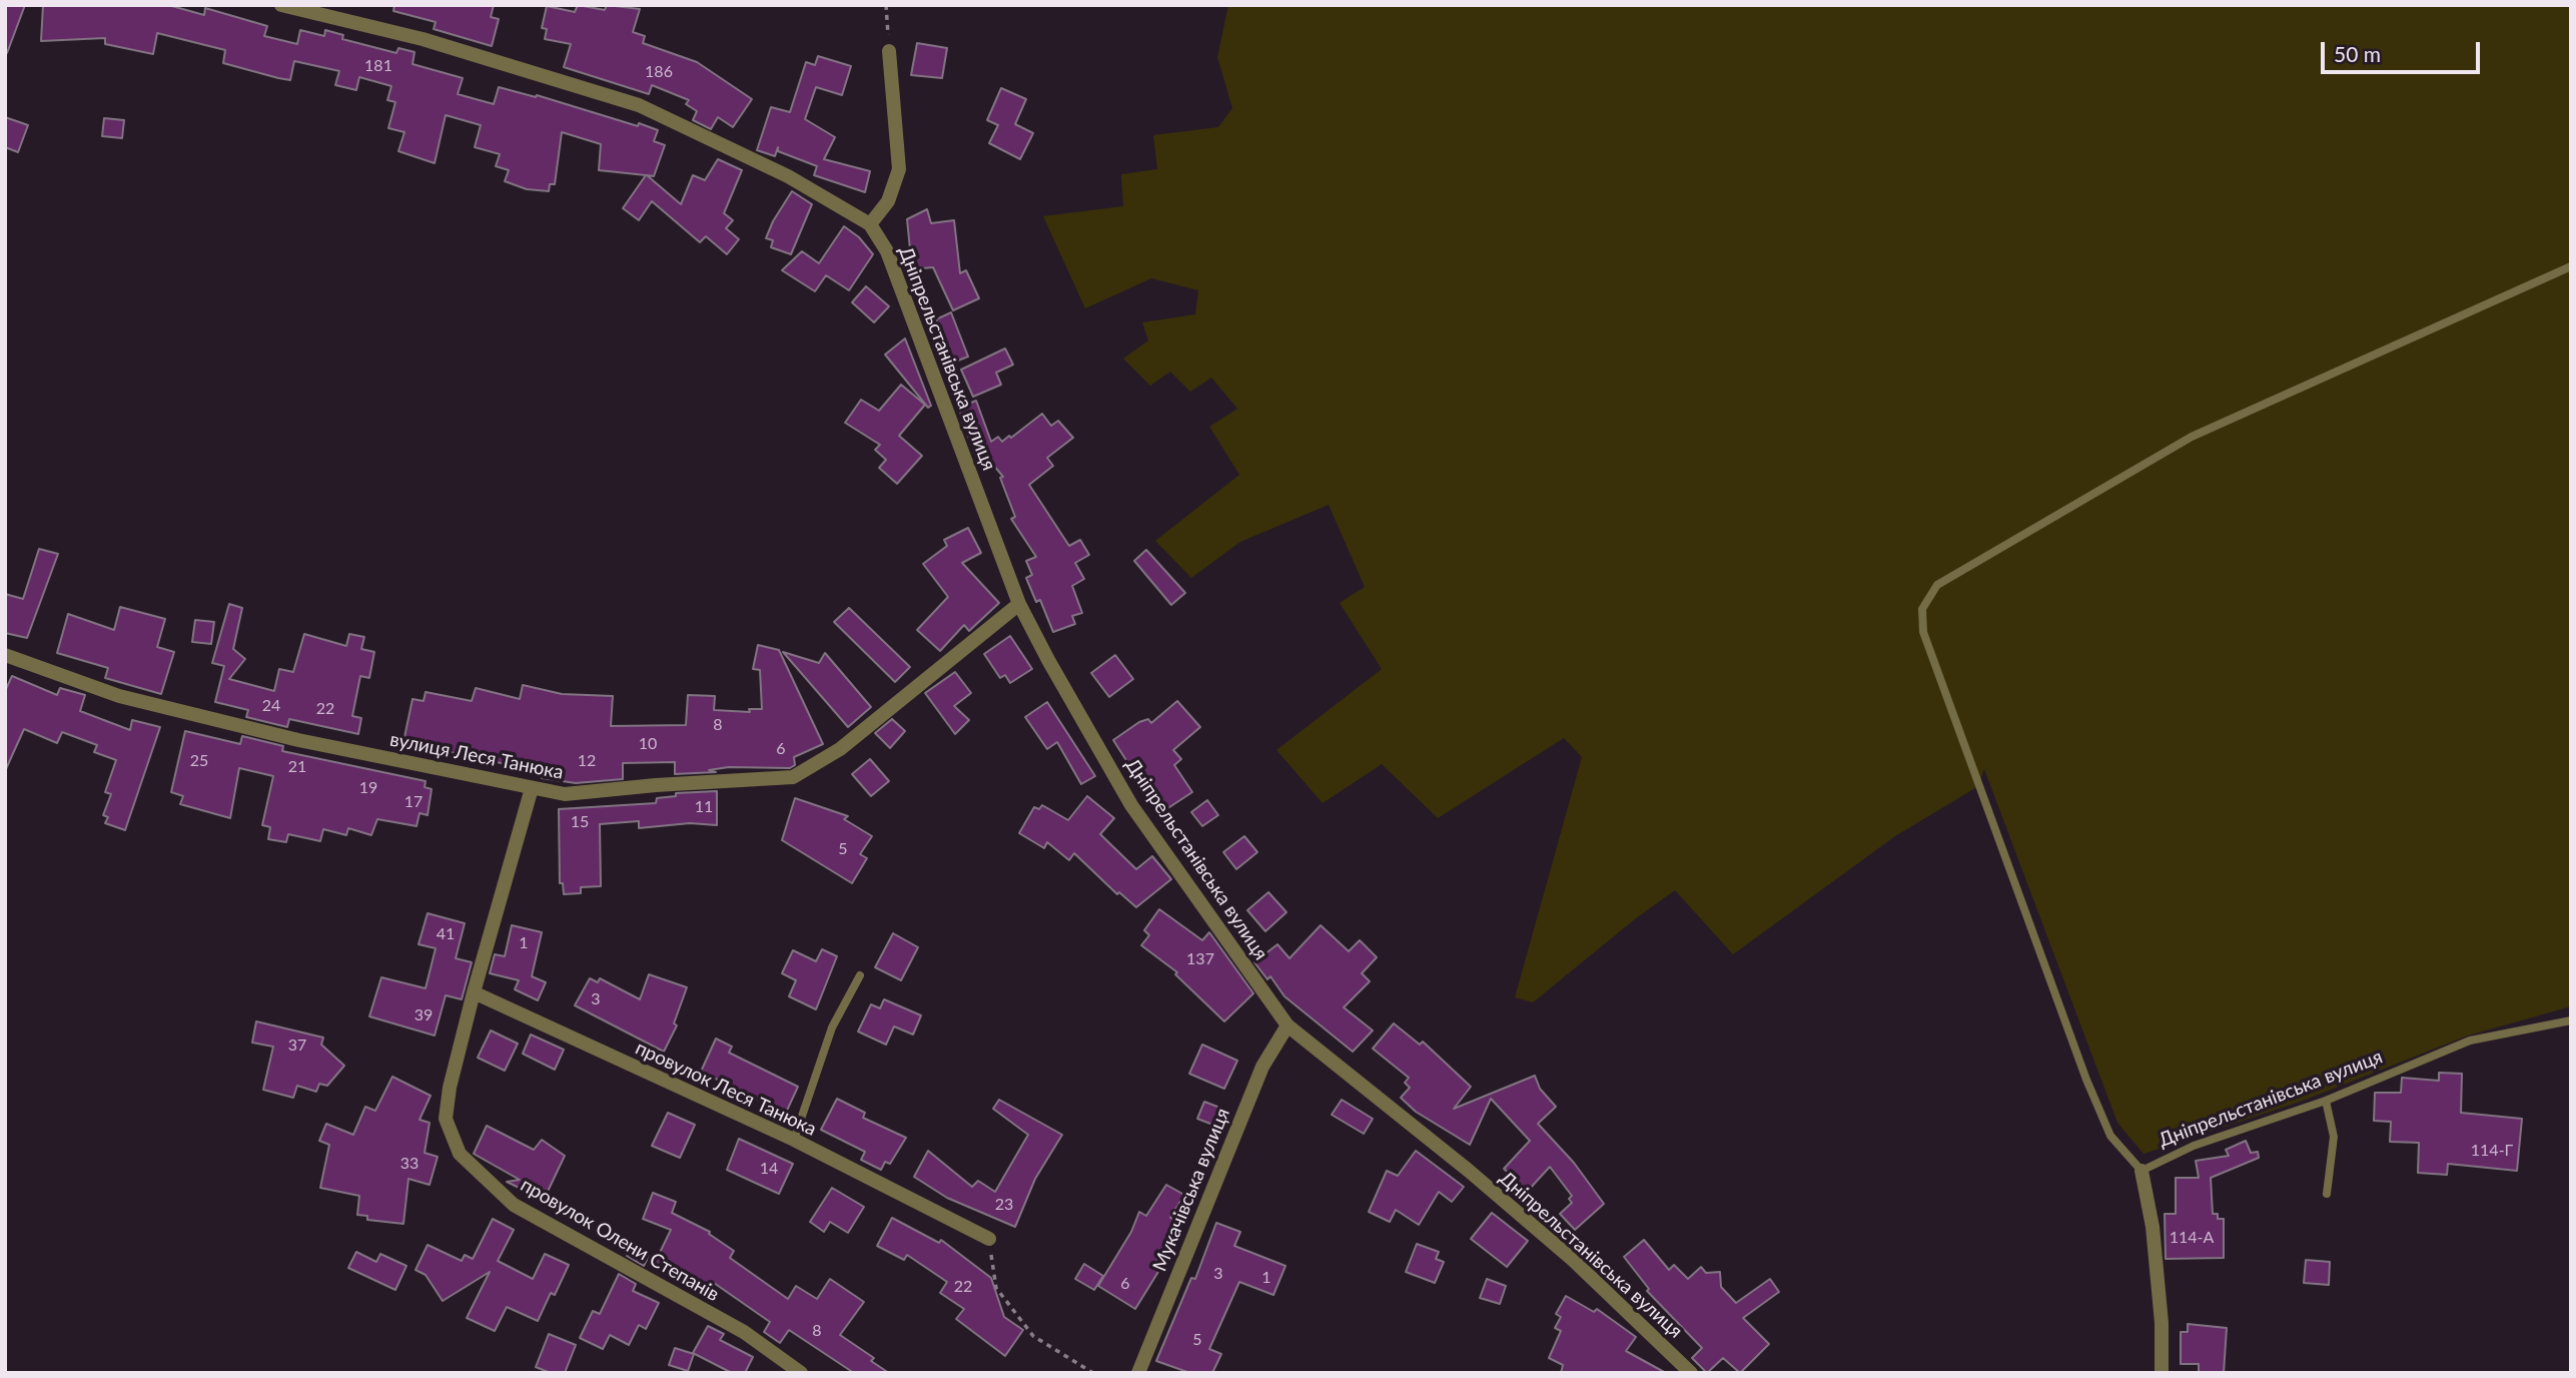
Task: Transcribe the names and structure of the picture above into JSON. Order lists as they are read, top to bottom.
{
  "streets": {
    "street": [
      "Дніпрельстанівська вулиця",
      "вулиця Леся Танюка",
      "провулок Леся Танюка",
      "Мукачівська вулиця",
      "провулок Олени Степанів"
    ]
  },
  "crossings": [
    ["Дніпрельстанівська вулиця", "вулиця Леся Танюка"],
    ["Дніпрельстанівська вулиця", "Мукачівська вулиця"],
    ["провулок Леся Танюка", "провулок Олени Степанів"]
  ],
  "house_numbers": [
    "181",
    "186",
    "24",
    "22",
    "8",
    "10",
    "6",
    "25",
    "12",
    "21",
    "19",
    "17",
    "11",
    "15",
    "5",
    "41",
    "1",
    "137",
    "3",
    "39",
    "37",
    "114-Г",
    "33",
    "14",
    "23",
    "114-А",
    "3",
    "1",
    "6",
    "22",
    "8",
    "5"
  ],
  "scale_bar": "50 m"
}
